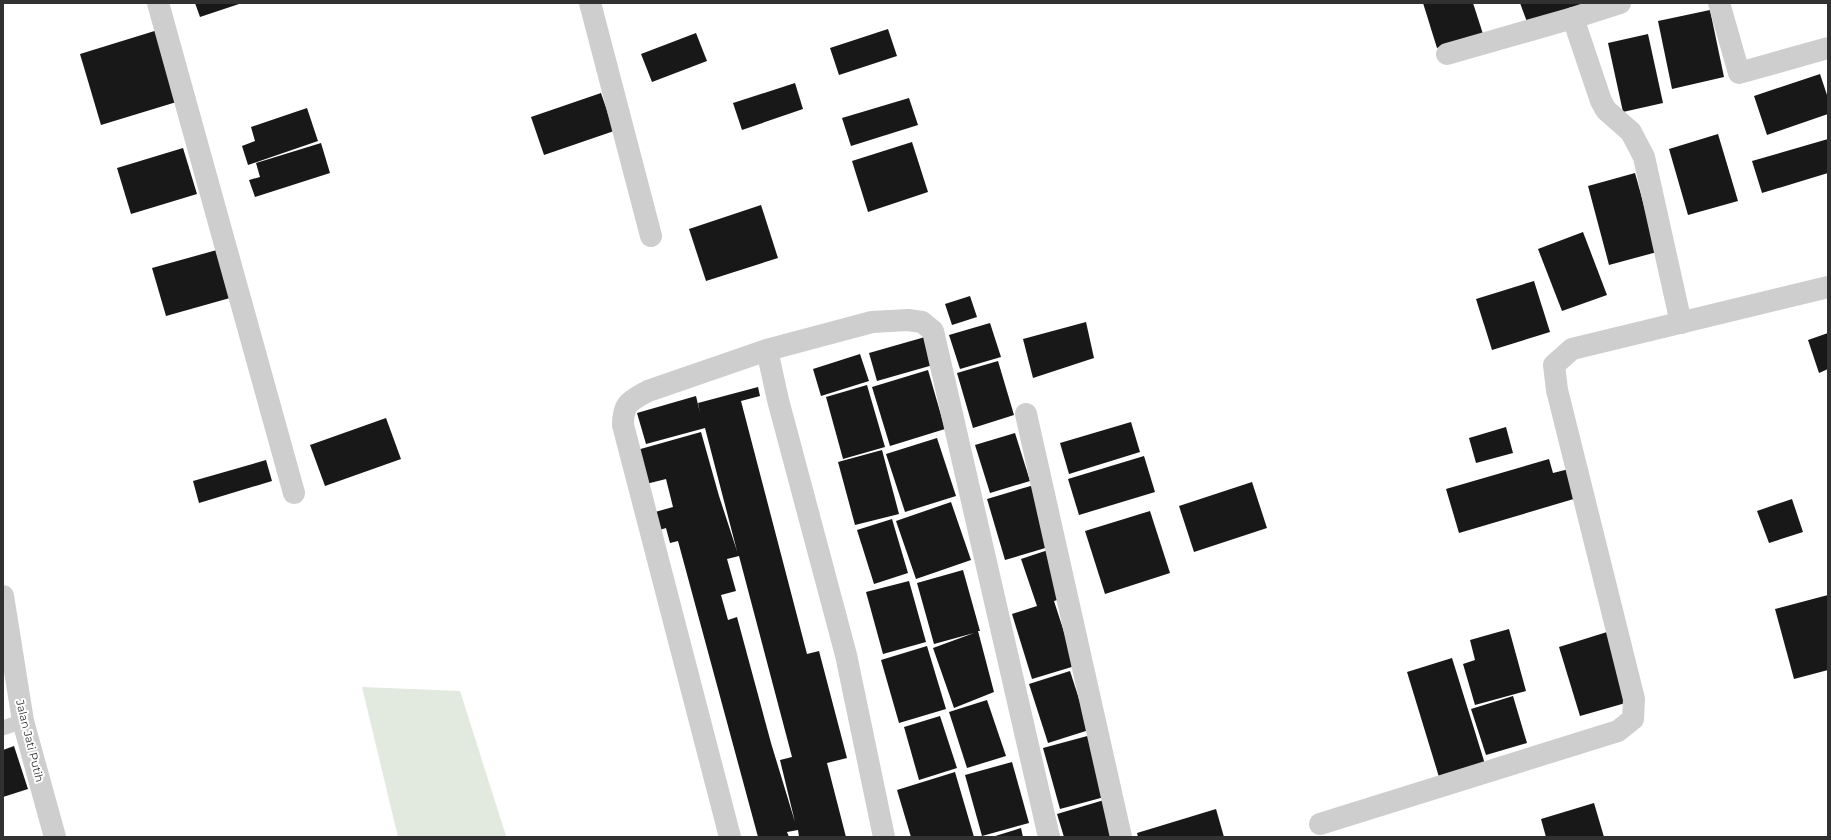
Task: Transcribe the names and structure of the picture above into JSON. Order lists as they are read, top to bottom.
{
  "streets": {
    "street": ["Jalan Jati Putih"]
  }
}
